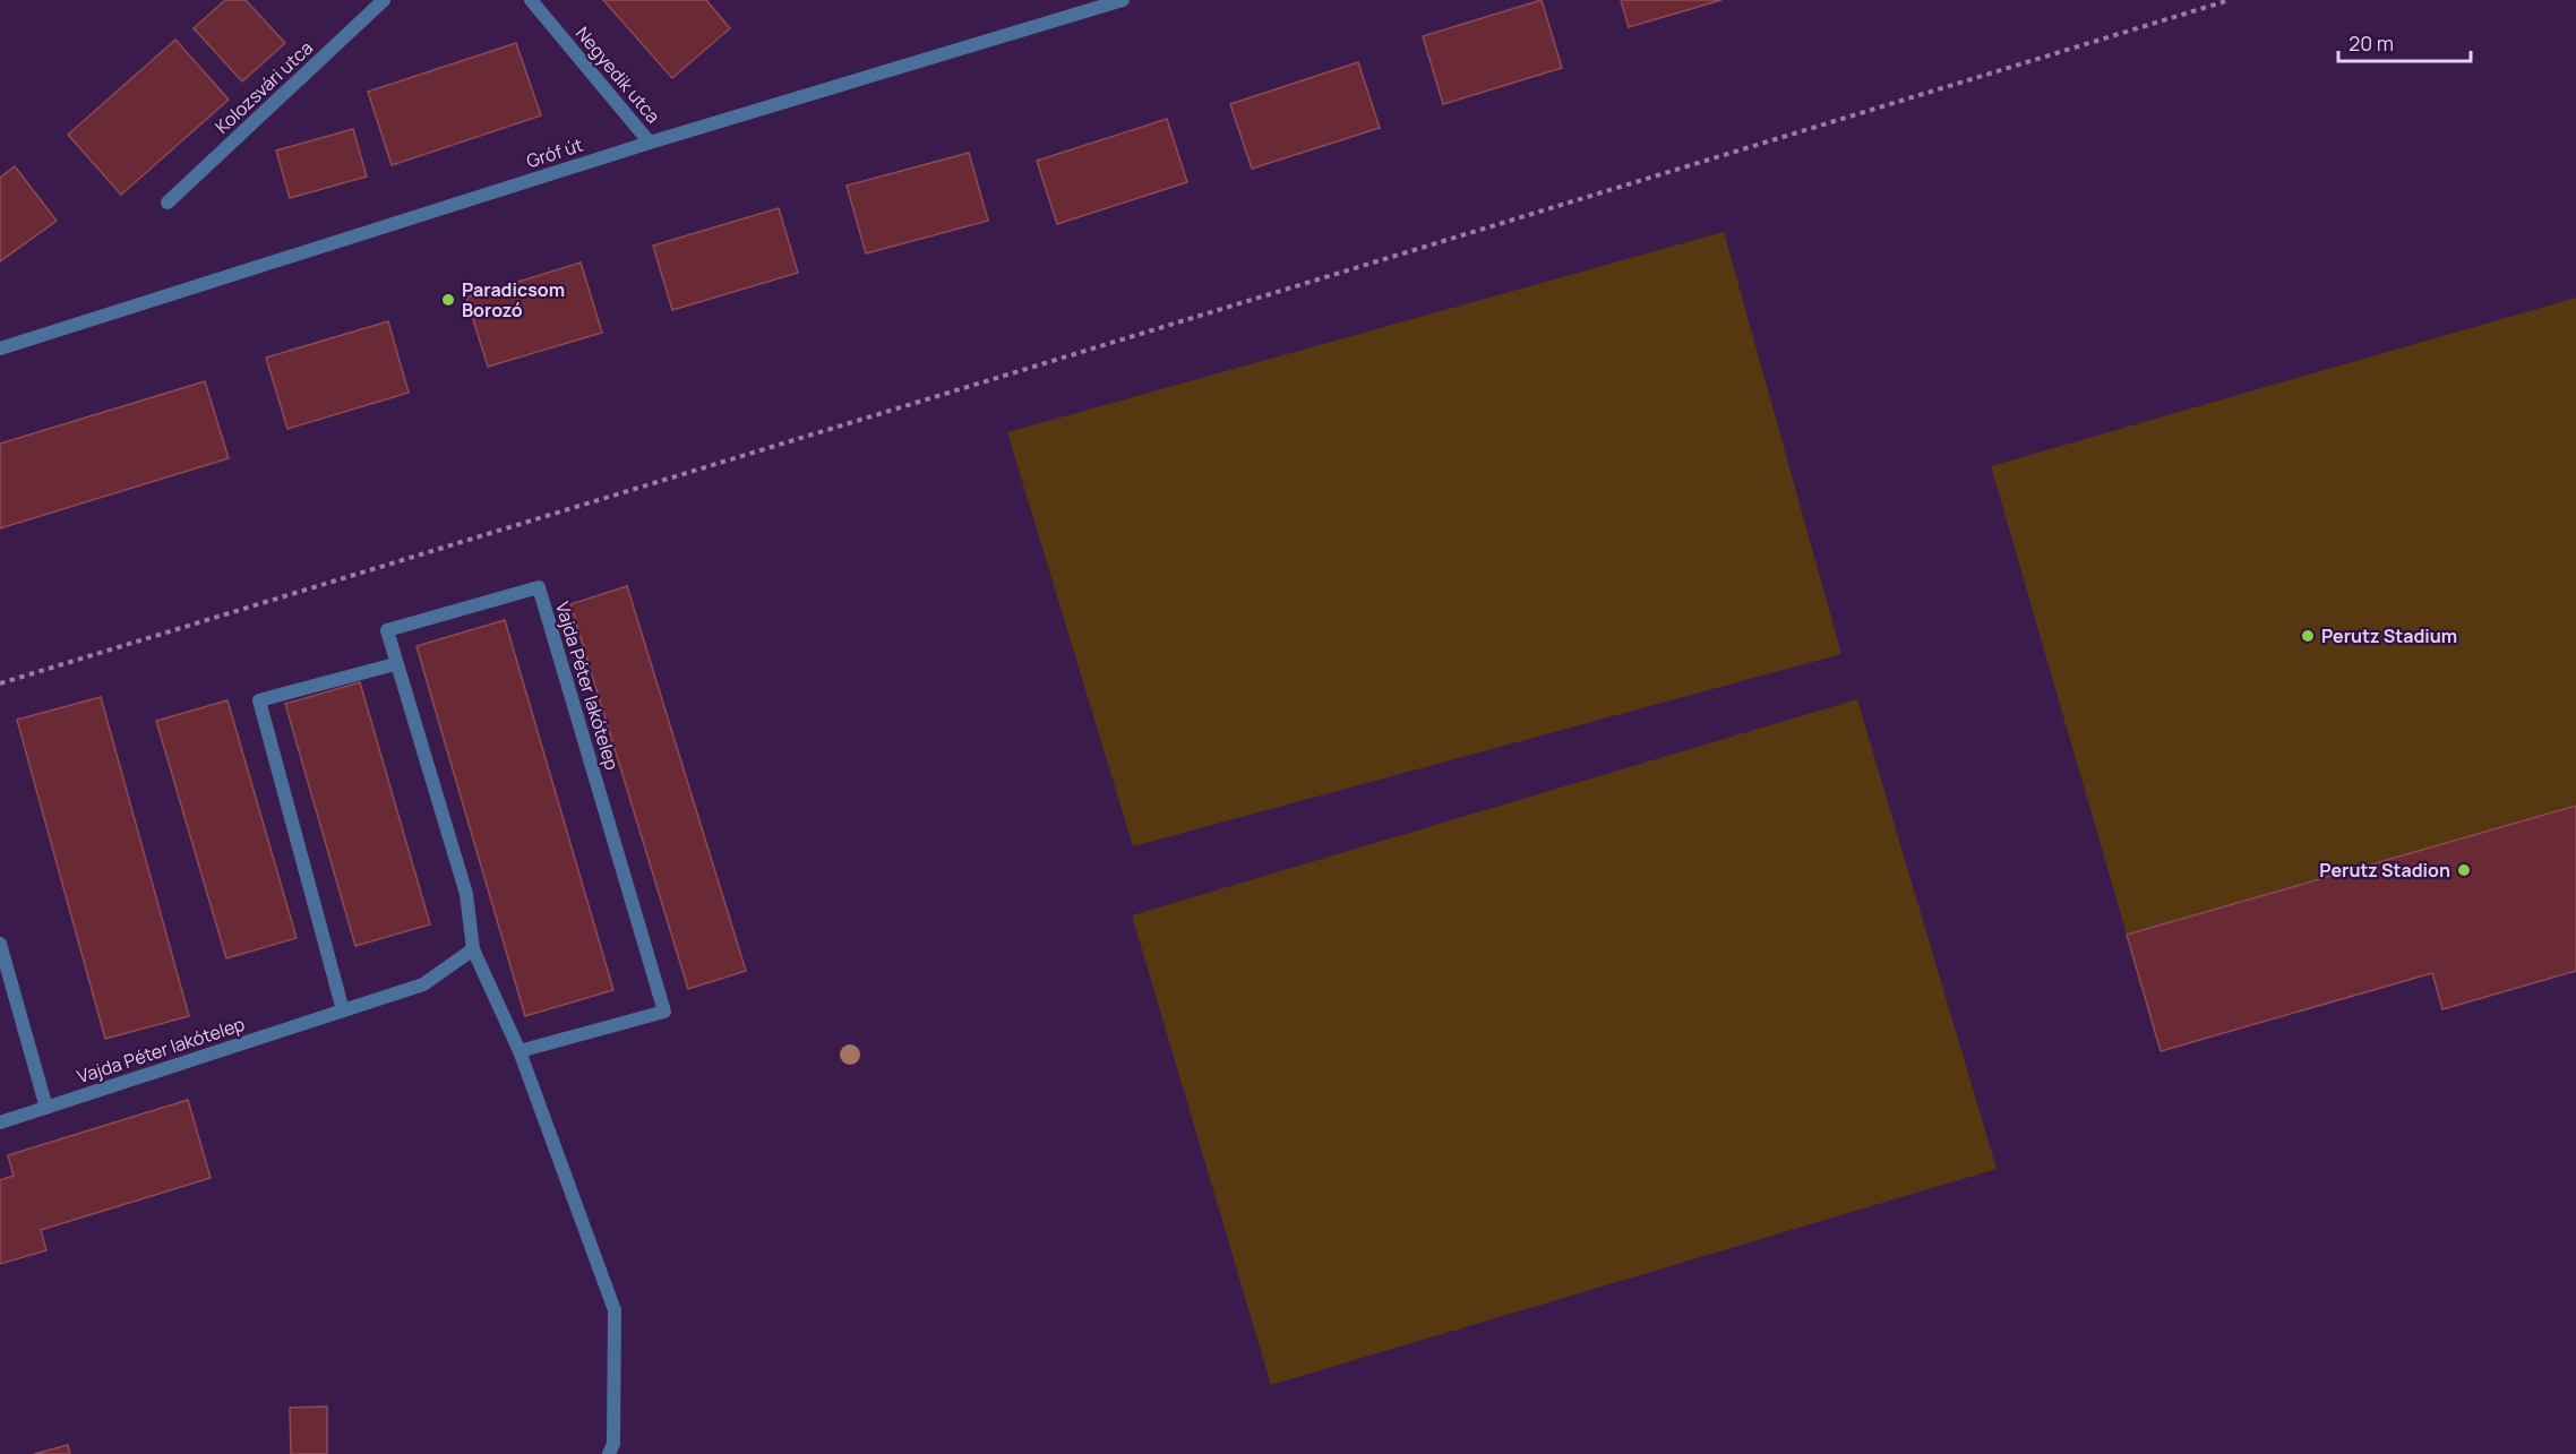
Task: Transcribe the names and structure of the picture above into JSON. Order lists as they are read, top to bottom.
{
  "streets": {
    "street": [
      "Negyedik utca",
      "Kolozsvári utca",
      "Gróf út",
      "Vajda Péter lakótelep"
    ]
  },
  "crossings": [
    ["Negyedik utca", "Gróf út"]
  ],
  "places": ["Paradicsom Borozó", "Perutz Stadium", "Perutz Stadion"],
  "scale_bar": "20 m"
}
